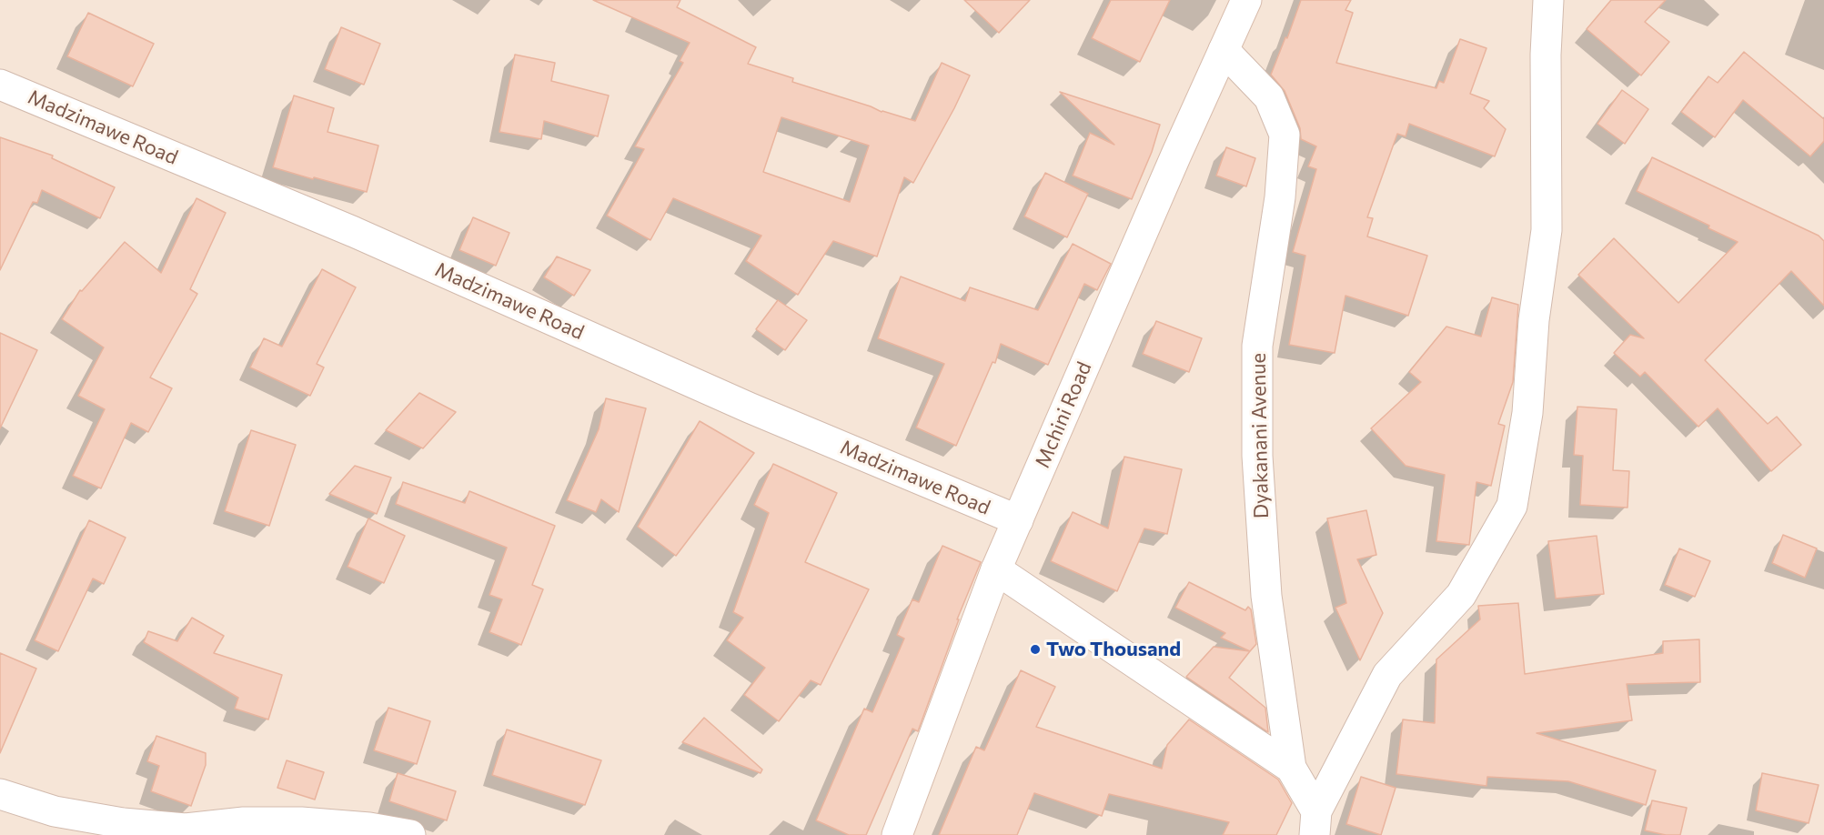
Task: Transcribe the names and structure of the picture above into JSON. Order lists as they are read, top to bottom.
{
  "streets": {
    "street": ["Madzimawe Road", "Mchini Road", "Dyakanani Avenue"]
  },
  "crossings": [
    ["Madzimawe Road", "Mchini Road"],
    ["Mchini Road", "Dyakanani Avenue"]
  ],
  "places": ["Two Thousand"]
}
